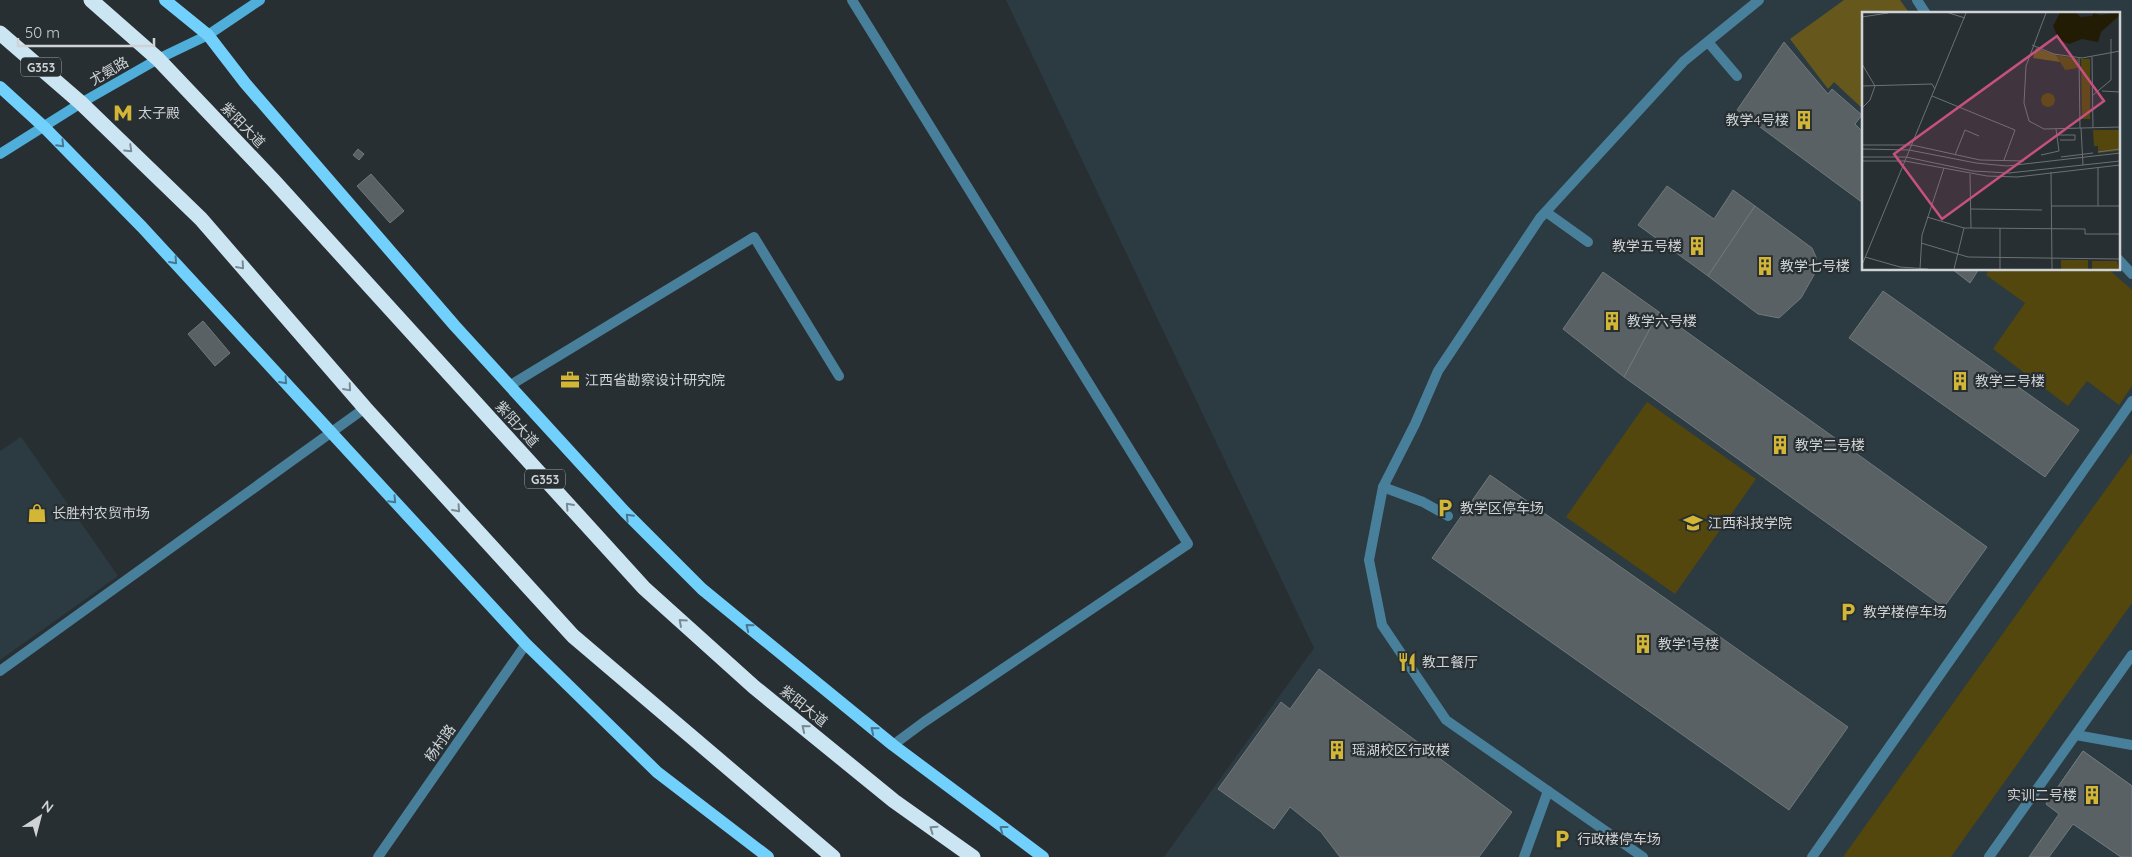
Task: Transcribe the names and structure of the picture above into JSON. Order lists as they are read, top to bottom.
{
  "streets": {
    "highway": ["G353", "紫阳大道"],
    "main road": ["尤氨路"],
    "street": ["杨村路"]
  },
  "crossings": [
    ["G353", "尤氨路"],
    ["尤氨路", "紫阳大道"]
  ],
  "places": {
    "metro station": ["太子殿"],
    "building": [
      "教学4号楼",
      "教学五号楼",
      "教学七号楼",
      "教学六号楼",
      "教学三号楼",
      "教学二号楼",
      "教学1号楼",
      "瑶湖校区行政楼",
      "实训二号楼"
    ],
    "office": ["江西省勘察设计研究院"],
    "parking": ["教学区停车场", "教学楼停车场", "行政楼停车场"],
    "shop": ["长胜村农贸市场"],
    "school or university": ["江西科技学院"],
    "restaurant": ["教工餐厅"]
  },
  "scale_bar": "50 m",
  "north": "top right"
}
